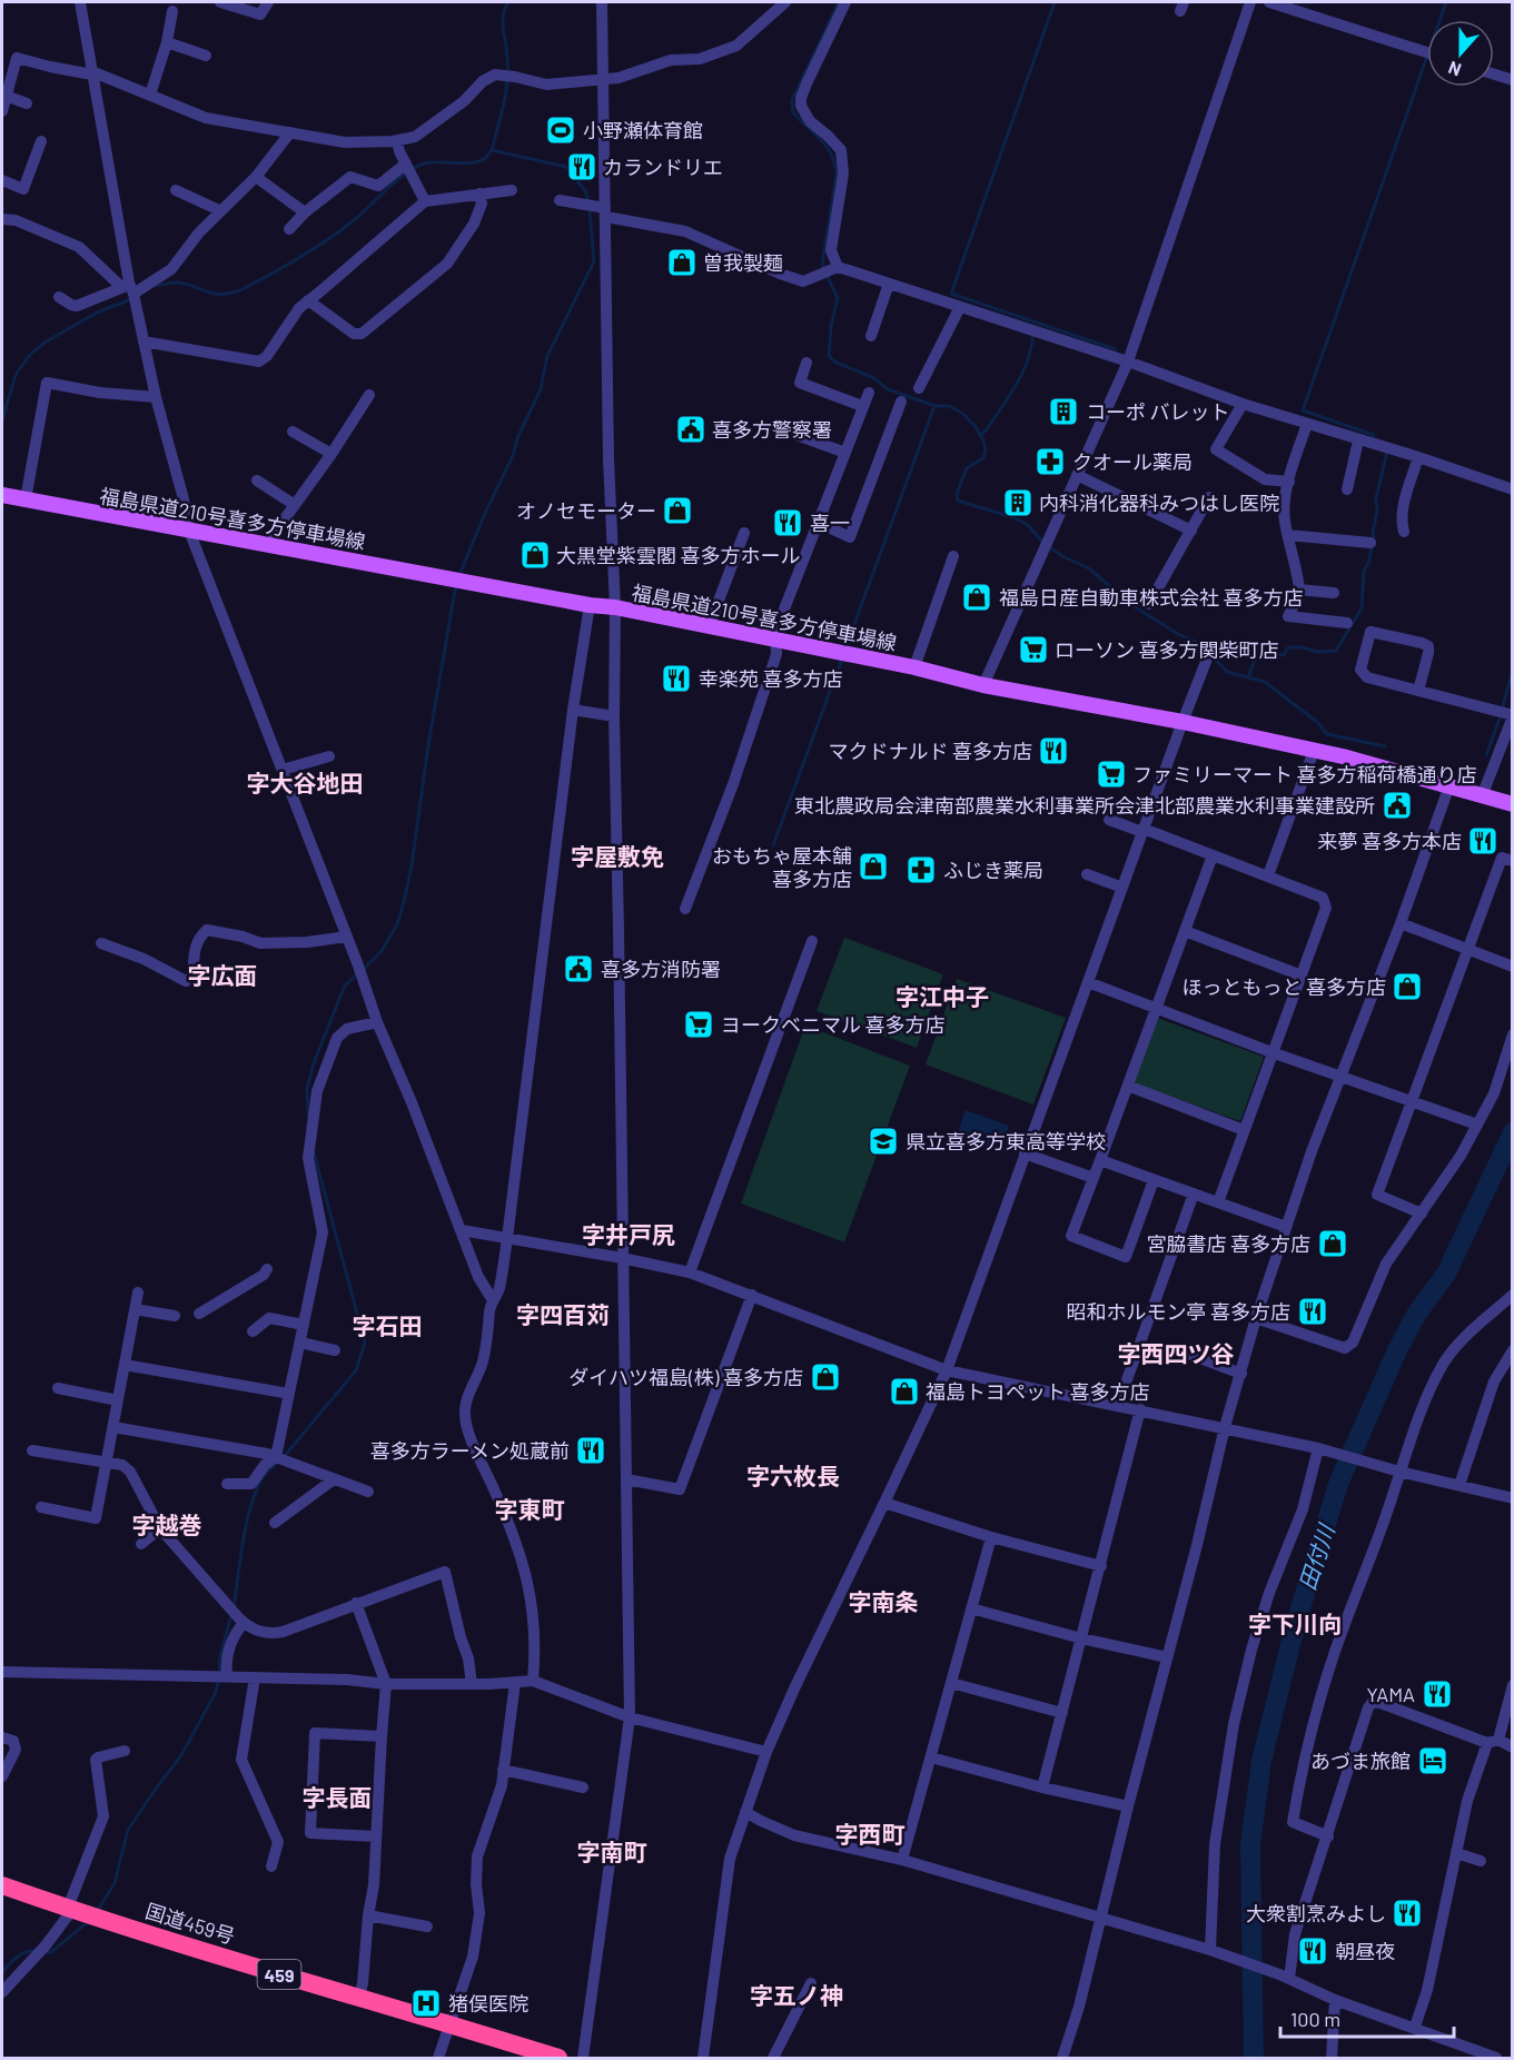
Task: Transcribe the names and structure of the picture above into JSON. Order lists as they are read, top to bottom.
{
  "streets": {
    "highway": ["国道459号", "459"],
    "main road": ["福島県道210号喜多方停車場線"]
  },
  "districts": [
    "字大谷地田",
    "字屋敷免",
    "字広面",
    "字江中子",
    "字井戸尻",
    "字四百苅",
    "字石田",
    "字西四ツ谷",
    "字六枚長",
    "字東町",
    "字越巻",
    "字南条",
    "字下川向",
    "字長面",
    "字西町",
    "字南町",
    "字五ノ神"
  ],
  "water": ["田付川"],
  "places": {
    "sports": ["小野瀬体育館"],
    "restaurant": [
      "カランドリエ",
      "喜一",
      "幸楽苑 喜多方店",
      "マクドナルド 喜多方店",
      "来夢 喜多方本店",
      "昭和ホルモン亭 喜多方店",
      "喜多方ラーメン処蔵前",
      "YAMA",
      "大衆割烹みよし",
      "朝昼夜"
    ],
    "shop": [
      "曽我製麺",
      "オノセモーター",
      "大黒堂紫雲閣 喜多方ホール",
      "福島日産自動車株式会社 喜多方店",
      "おもちゃ屋本舗 喜多方店",
      "ほっともっと 喜多方店",
      "宮脇書店 喜多方店",
      "ダイハツ福島(株) 喜多方店",
      "福島トヨペット 喜多方店"
    ],
    "building": ["コーポ バレット", "内科消化器科みつはし医院"],
    "public building": ["喜多方警察署", "東北農政局会津南部農業水利事業所会津北部農業水利事業建設所", "喜多方消防署"],
    "pharmacy": ["クオール薬局", "ふじき薬局"],
    "supermarket": ["ローソン 喜多方関柴町店", "ファミリーマート 喜多方稲荷橋通り店", "ヨークベニマル 喜多方店"],
    "school or university": ["県立喜多方東高等学校"],
    "hotel": ["あづま旅館"],
    "hospital": ["猪俣医院"]
  },
  "scale_bar": "100 m",
  "north": "bottom"
}
